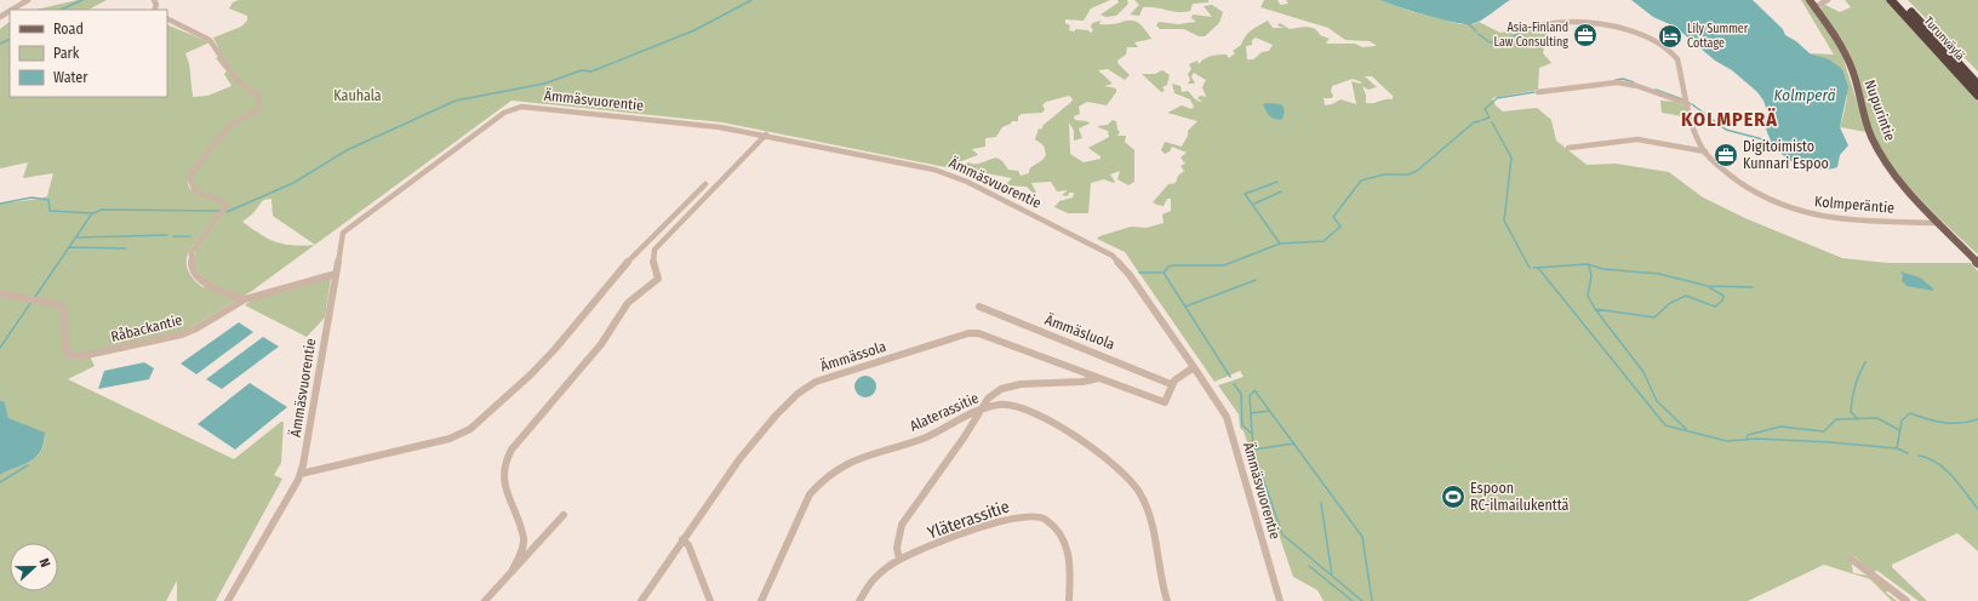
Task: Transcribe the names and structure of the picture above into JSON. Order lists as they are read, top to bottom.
{
  "streets": {
    "highway": ["Turunväylä"],
    "main road": ["Nupurintie"],
    "street": [
      "Ämmäsvuorentie",
      "Kolmperäntie",
      "Råbackantie",
      "Ämmäsluola",
      "Ämmässola",
      "Alaterassitie",
      "Yläterassitie"
    ]
  },
  "crossings": [
    ["Ämmäsvuorentie", "Råbackantie"],
    ["Nupurintie", "Kolmperäntie"],
    ["Ämmäsluola", "Ämmässola"]
  ],
  "districts": ["KOLMPERÄ"],
  "water": ["Kolmperä"],
  "parks": ["Kauhala"],
  "places": {
    "office": ["Asia-Finland Law Consulting", "Digitoimisto Kunnari Espoo"],
    "hotel": ["Lily Summer Cottage"],
    "sports": ["Espoon RC-ilmailukenttä"]
  },
  "legend": ["Road", "Park", "Water"],
  "north": "right"
}
